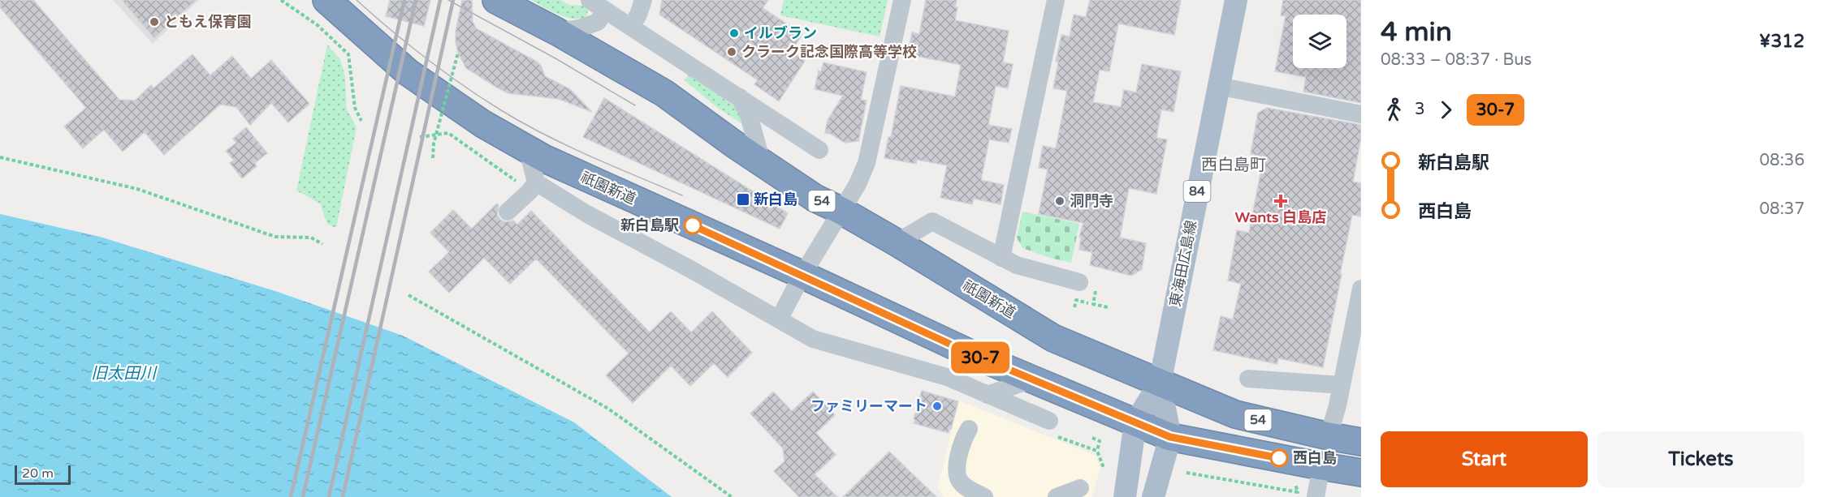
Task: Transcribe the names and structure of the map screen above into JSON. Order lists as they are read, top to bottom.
{
  "streets": {
    "highway": ["祇園新道", "54"],
    "main road": ["84", "東海田広島線"]
  },
  "crossings": [
    ["祇園新道", "東海田広島線"]
  ],
  "districts": ["西白島町"],
  "water": ["旧太田川"],
  "places": {
    "other": [
      "ともえ保育園",
      "イルブラン",
      "クラーク記念国際高等学校",
      "洞門寺",
      "新白島駅",
      "ファミリーマート",
      "西白島"
    ],
    "transit": ["新白島"],
    "health": ["Wants 白島店"]
  },
  "lines": ["bus line 30-7"],
  "scale_bar": "20 m",
  "page": {
    "on_map": "30-7",
    "heading": ["4 min", "08:33 – 08:37 · Bus", "¥312"],
    "legs": ["3", "30-7"],
    "list": [
      {
        "name": "新白島駅",
        "value": "08:36"
      },
      {
        "name": "西白島",
        "value": "08:37"
      }
    ],
    "buttons": ["Start", "Tickets"],
    "scale": "20 m"
  }
}
